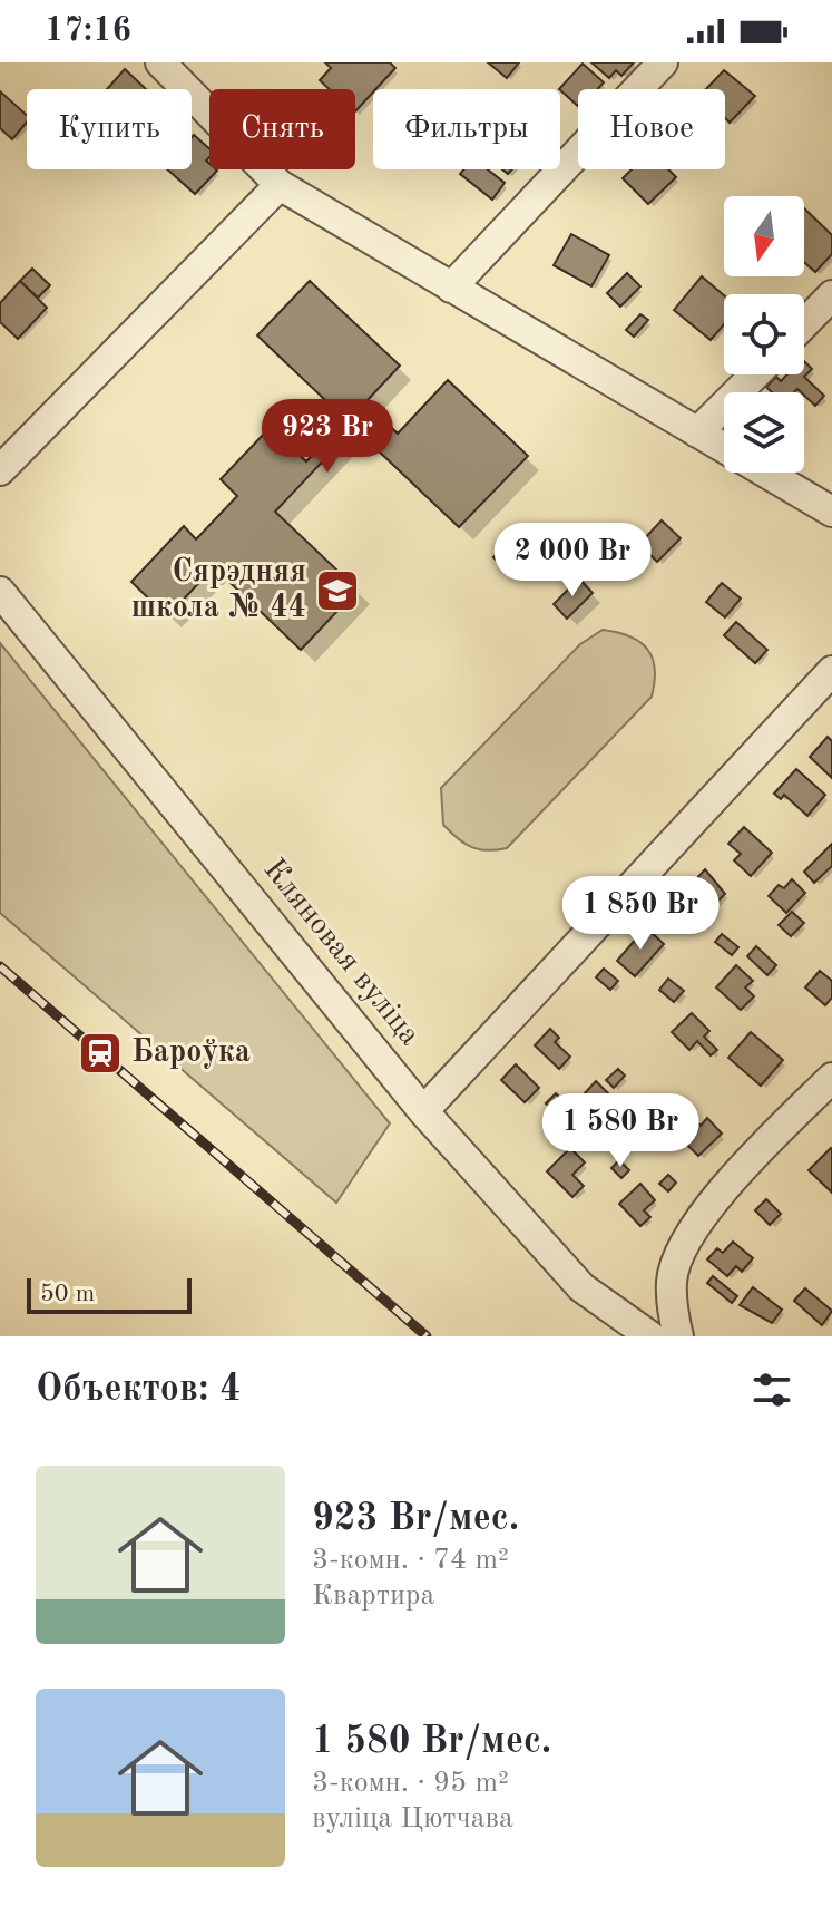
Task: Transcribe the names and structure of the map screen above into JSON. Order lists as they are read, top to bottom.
{
  "streets": {
    "street": ["Кляновая вуліца"]
  },
  "places": {
    "school or university": ["Сярэдняя школа № 44"],
    "station": ["Бароўка"]
  },
  "scale_bar": "50 m",
  "north": "bottom",
  "page": {
    "status": "17:16",
    "chip": [
      "Купить",
      "Снять",
      "Фильтры",
      "Новое"
    ],
    "price": [
      "923 Br",
      "2 000 Br",
      "1 850 Br",
      "1 580 Br"
    ],
    "scale": "50 m",
    "heading": "Объектов: 4",
    "list": [
      {
        "name": "923 Br/мес.",
        "note": "3-комн. · 74 m² · Квартира"
      },
      {
        "name": "1 580 Br/мес.",
        "note": "3-комн. · 95 m² · вуліца Цютчава"
      }
    ]
  }
}
